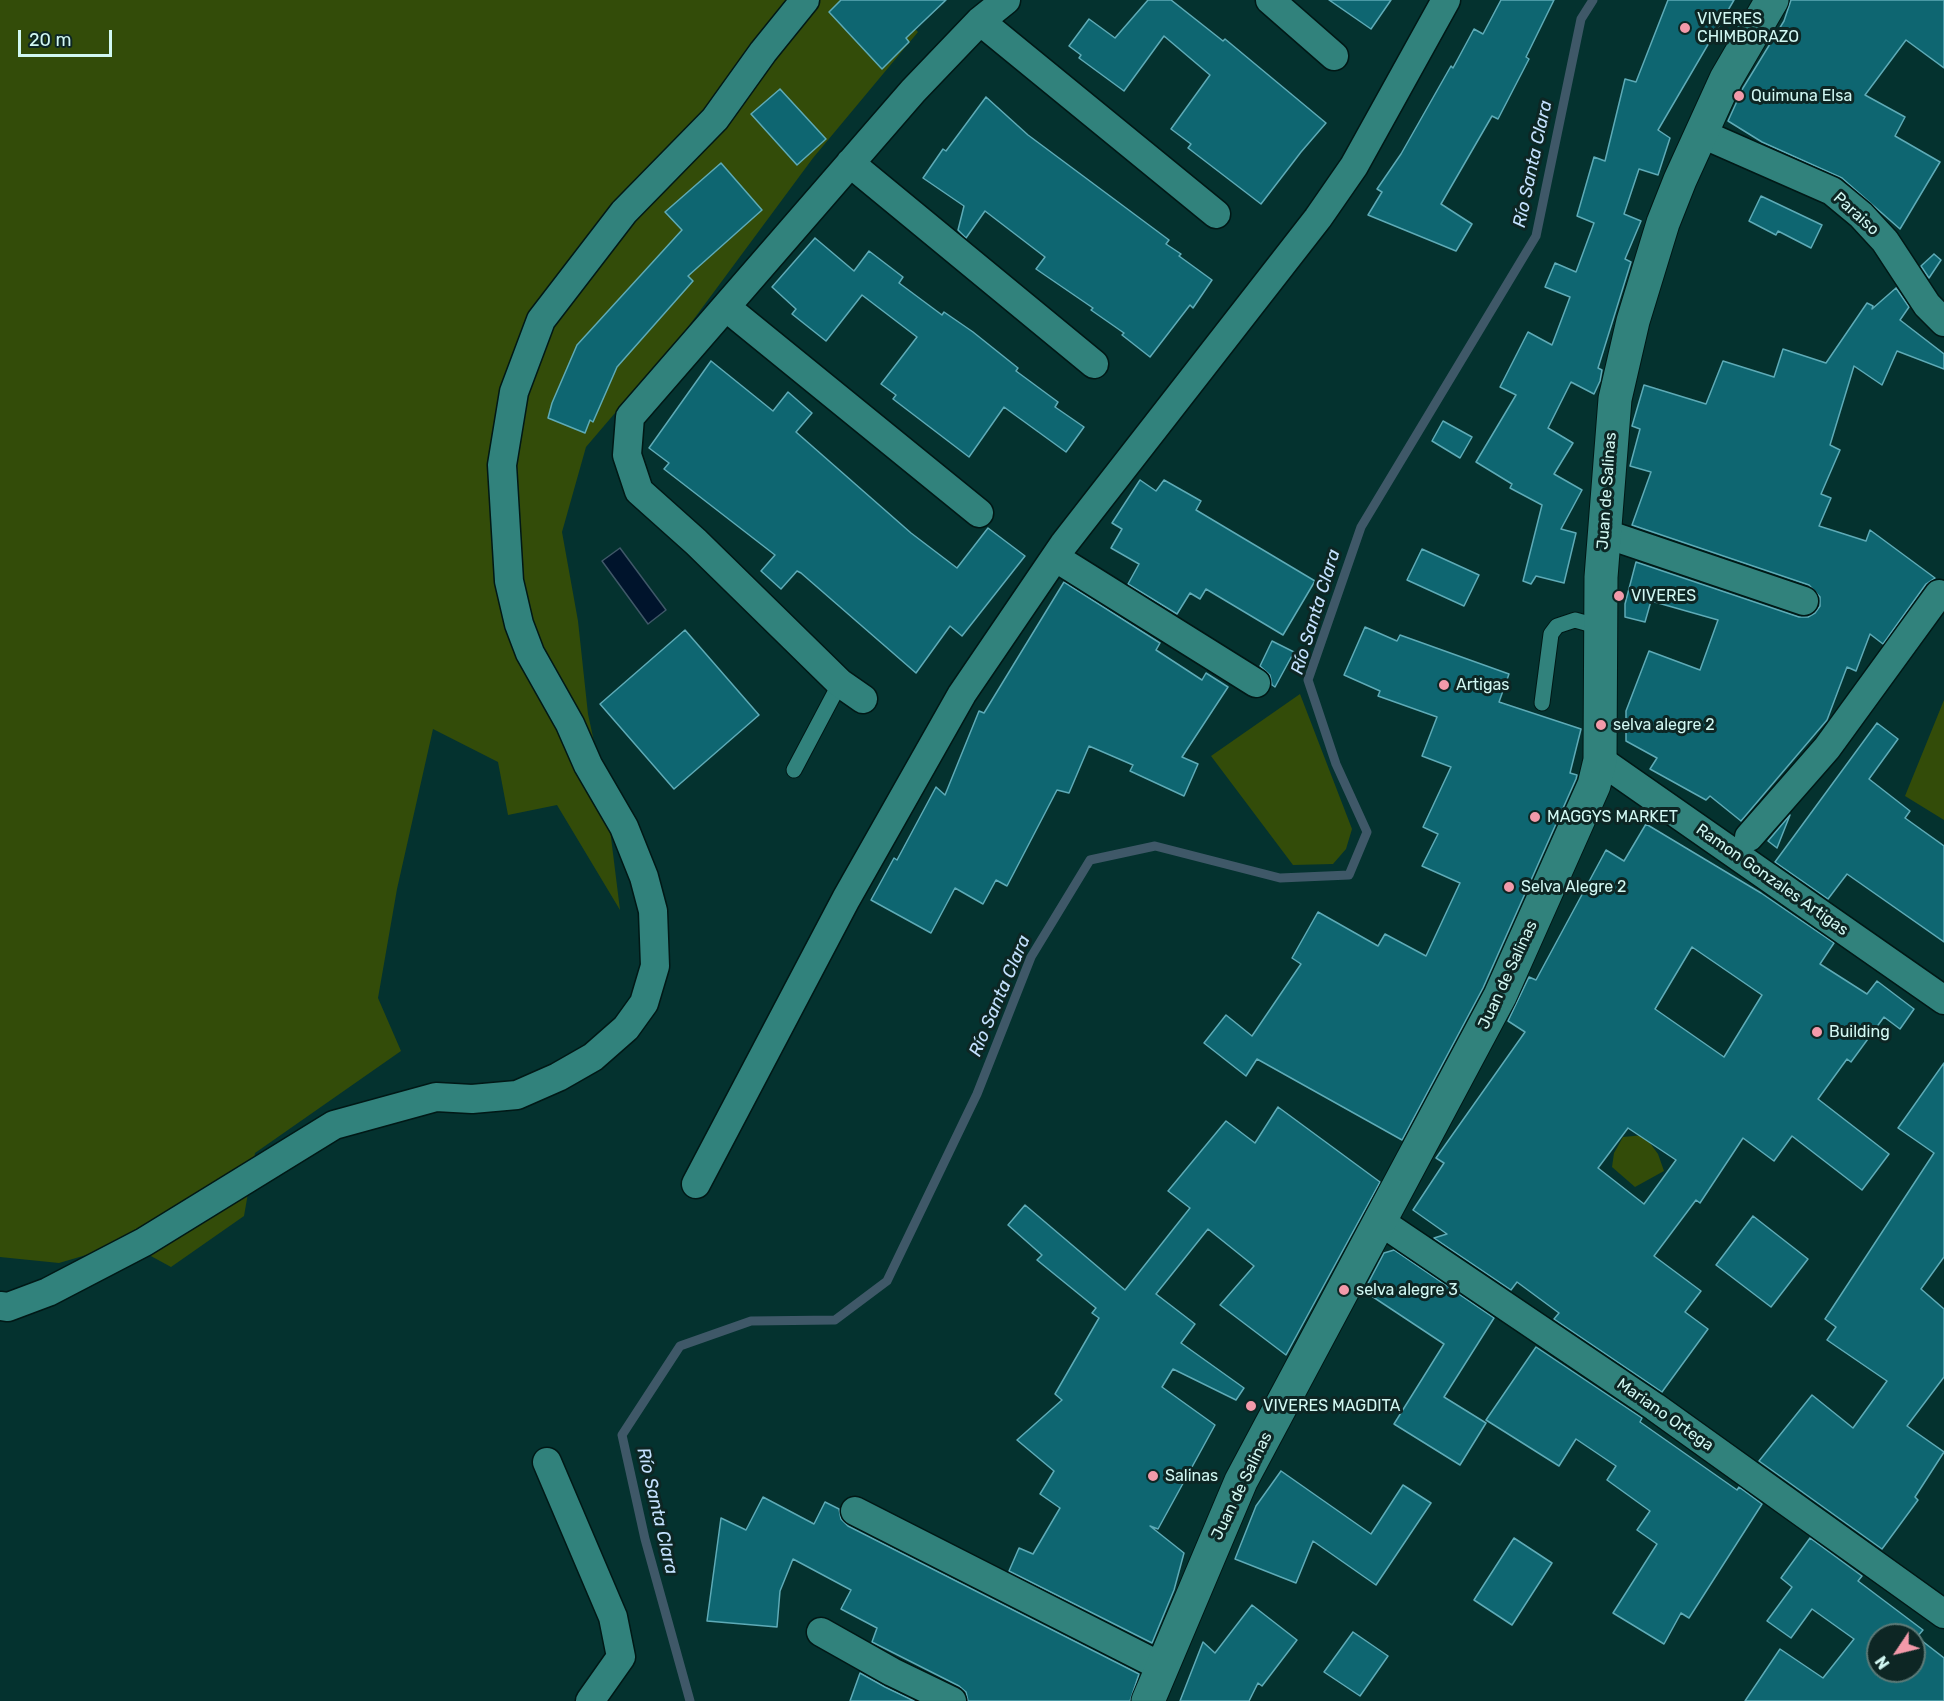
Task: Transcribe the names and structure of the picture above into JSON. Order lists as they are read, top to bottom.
{
  "streets": {
    "street": [
      "Paraiso",
      "Juan de Salinas",
      "Ramon Gonzales Artigas",
      "Mariano Ortega"
    ]
  },
  "crossings": [
    ["Paraiso", "Juan de Salinas"],
    ["Juan de Salinas", "Ramon Gonzales Artigas"],
    ["Juan de Salinas", "Mariano Ortega"]
  ],
  "water": ["Río Santa Clara"],
  "places": [
    "VIVERES CHIMBORAZO",
    "Quimuna Elsa",
    "VIVERES",
    "Artigas",
    "selva alegre 2",
    "MAGGYS MARKET",
    "Selva Alegre 2",
    "Building",
    "selva alegre 3",
    "VIVERES MAGDITA",
    "Salinas"
  ],
  "scale_bar": "20 m",
  "north": "bottom left"
}
